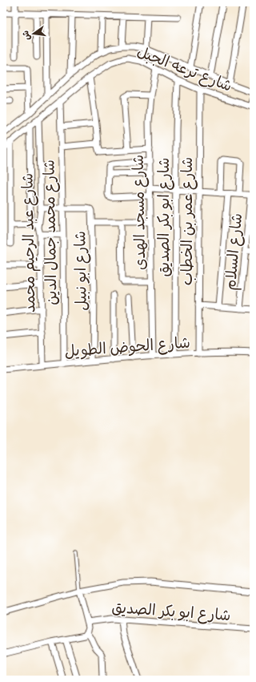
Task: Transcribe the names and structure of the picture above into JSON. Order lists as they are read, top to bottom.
{
  "streets": {
    "street": [
      "شارع ترعه الجبل",
      "شارع مسجد الهدى",
      "شارع ابو بكر الصديق",
      "شارع عمر بن الخطاب",
      "شارع محمد جمال الدين",
      "شارع عبد الرحيم محمد",
      "شارع السلام",
      "شارع ابو نبيل",
      "شارع الحوض الطويل"
    ]
  },
  "crossings": [
    ["شارع ترعه الجبل", "شارع مسجد الهدى"],
    ["شارع ترعه الجبل", "شارع ابو بكر الصديق"],
    ["شارع ترعه الجبل", "شارع عمر بن الخطاب"],
    ["شارع ترعه الجبل", "شارع محمد جمال الدين"],
    ["شارع ترعه الجبل", "شارع عبد الرحيم محمد"],
    ["شارع مسجد الهدى", "شارع الحوض الطويل"],
    ["شارع ابو بكر الصديق", "شارع الحوض الطويل"],
    ["شارع عمر بن الخطاب", "شارع الحوض الطويل"],
    ["شارع محمد جمال الدين", "شارع ابو نبيل"],
    ["شارع محمد جمال الدين", "شارع الحوض الطويل"],
    ["شارع عبد الرحيم محمد", "شارع الحوض الطويل"],
    ["شارع ابو نبيل", "شارع الحوض الطويل"]
  ],
  "north": "left"
}
